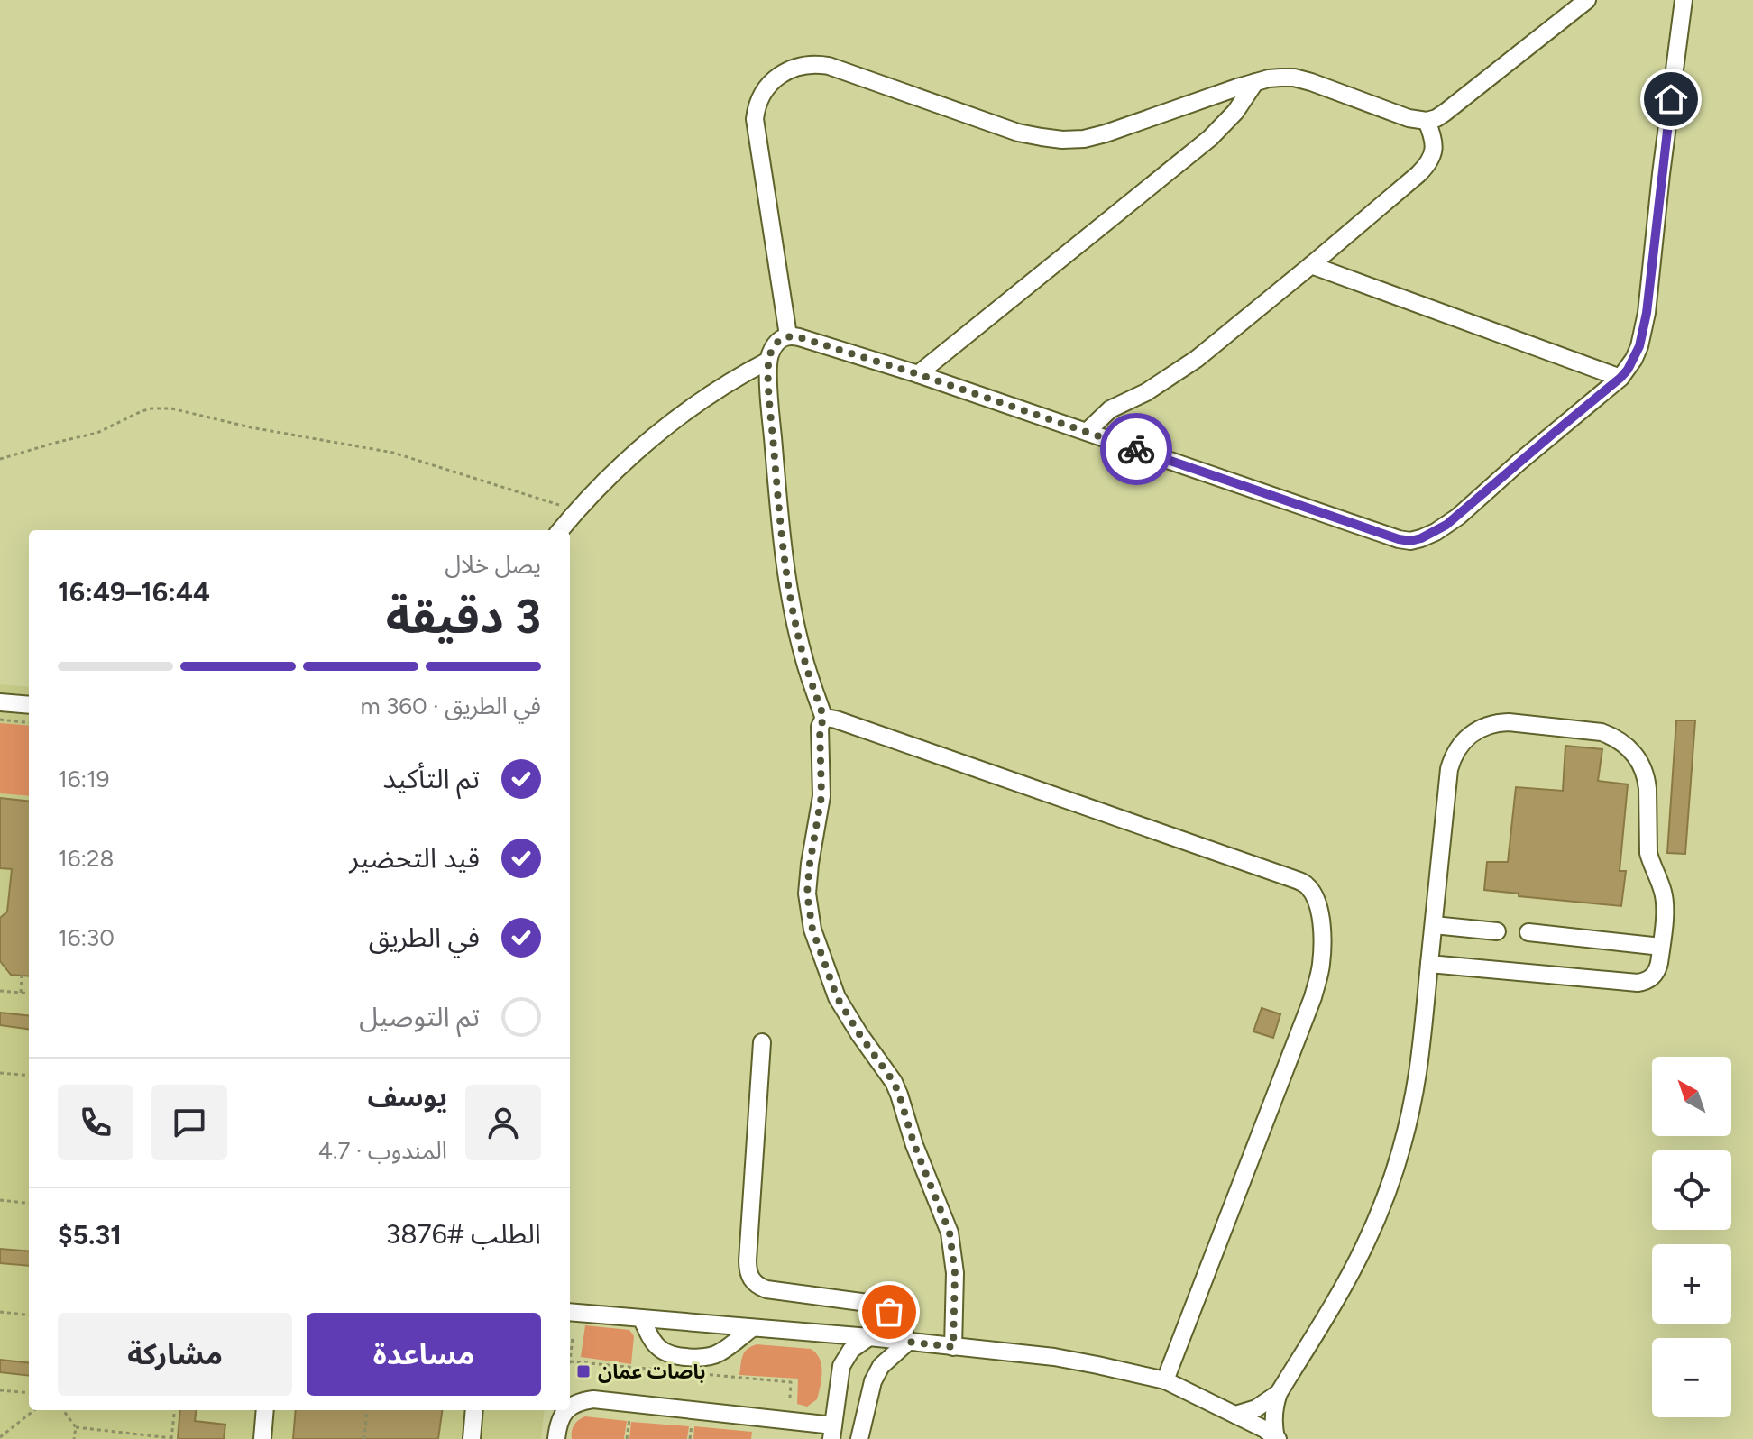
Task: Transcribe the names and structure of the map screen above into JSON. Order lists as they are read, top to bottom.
{
  "places": {
    "transit": ["باصات عمان"]
  },
  "north": "top left",
  "page": {
    "heading": ["3 دقيقة", "يصل خلال", "16:44–16:49"],
    "panel": [
      "يوسف",
      "المندوب · 4.7",
      "الطلب #3876",
      "$5.31"
    ],
    "bar": "في الطريق · 360 m",
    "list": [
      ["تم التأكيد", "16:19"],
      ["قيد التحضير", "16:28"],
      ["في الطريق", "16:30"],
      "تم التوصيل"
    ],
    "map_buttons": ["+", "−"],
    "buttons": ["مساعدة", "مشاركة"]
  }
}
